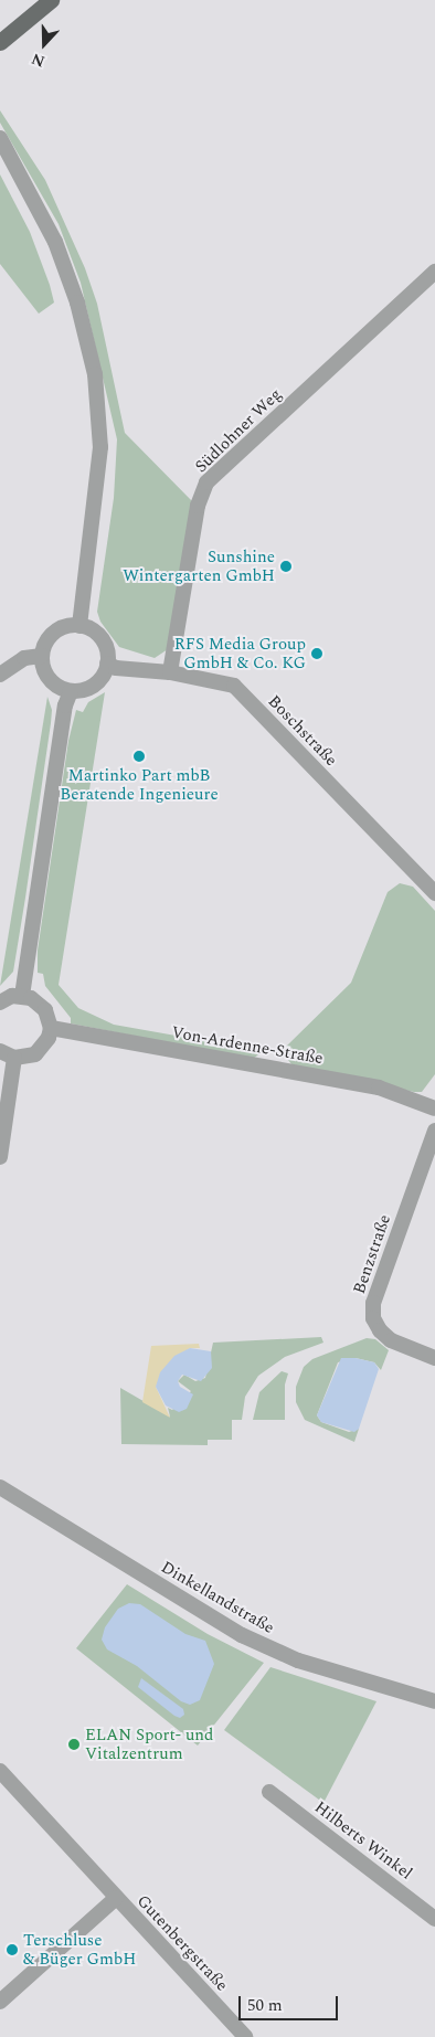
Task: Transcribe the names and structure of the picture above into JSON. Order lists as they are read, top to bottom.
{
  "streets": {
    "street": [
      "Südlohner Weg",
      "Boschstraße",
      "Von-Ardenne-Straße",
      "Benzstraße",
      "Dinkellandstraße",
      "Hilberts Winkel",
      "Gutenbergstraße"
    ]
  },
  "crossings": [
    ["Südlohner Weg", "Boschstraße"]
  ],
  "places": [
    "Sunshine Wintergarten GmbH",
    "RFS Media Group GmbH & Co. KG",
    "Martinko Part mbB Beratende Ingenieure",
    "ELAN Sport- und Vitalzentrum",
    "Terschluse & Büger GmbH"
  ],
  "scale_bar": "50 m",
  "north": "bottom"
}
